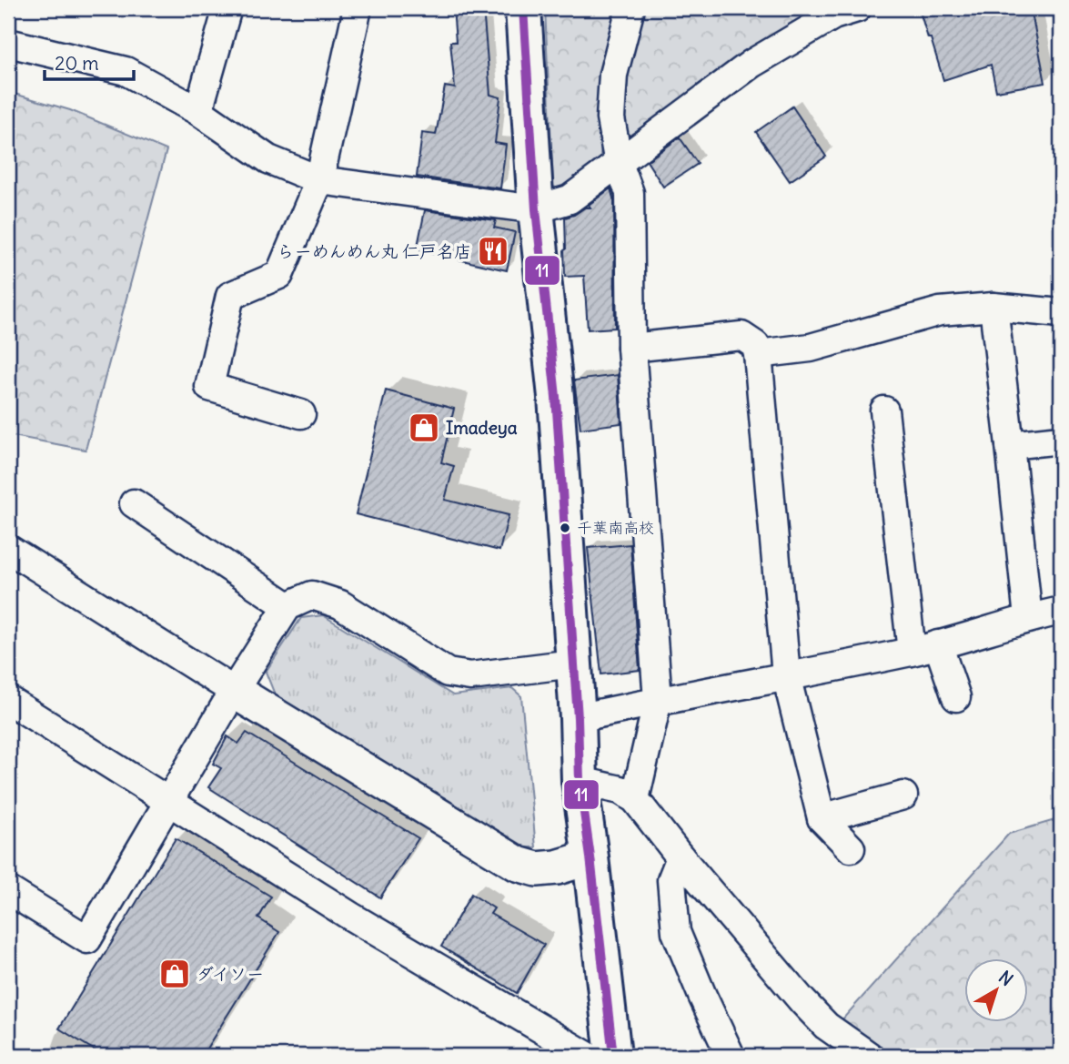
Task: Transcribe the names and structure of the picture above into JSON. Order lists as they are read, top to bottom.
{
  "places": {
    "restaurant": ["らーめんめん丸 仁戸名店"],
    "shop": ["Imadeya", "ダイソー"],
    "other": ["千葉南高校"]
  },
  "lines": ["transit line 11"],
  "scale_bar": "20 m",
  "north": "top right"
}
